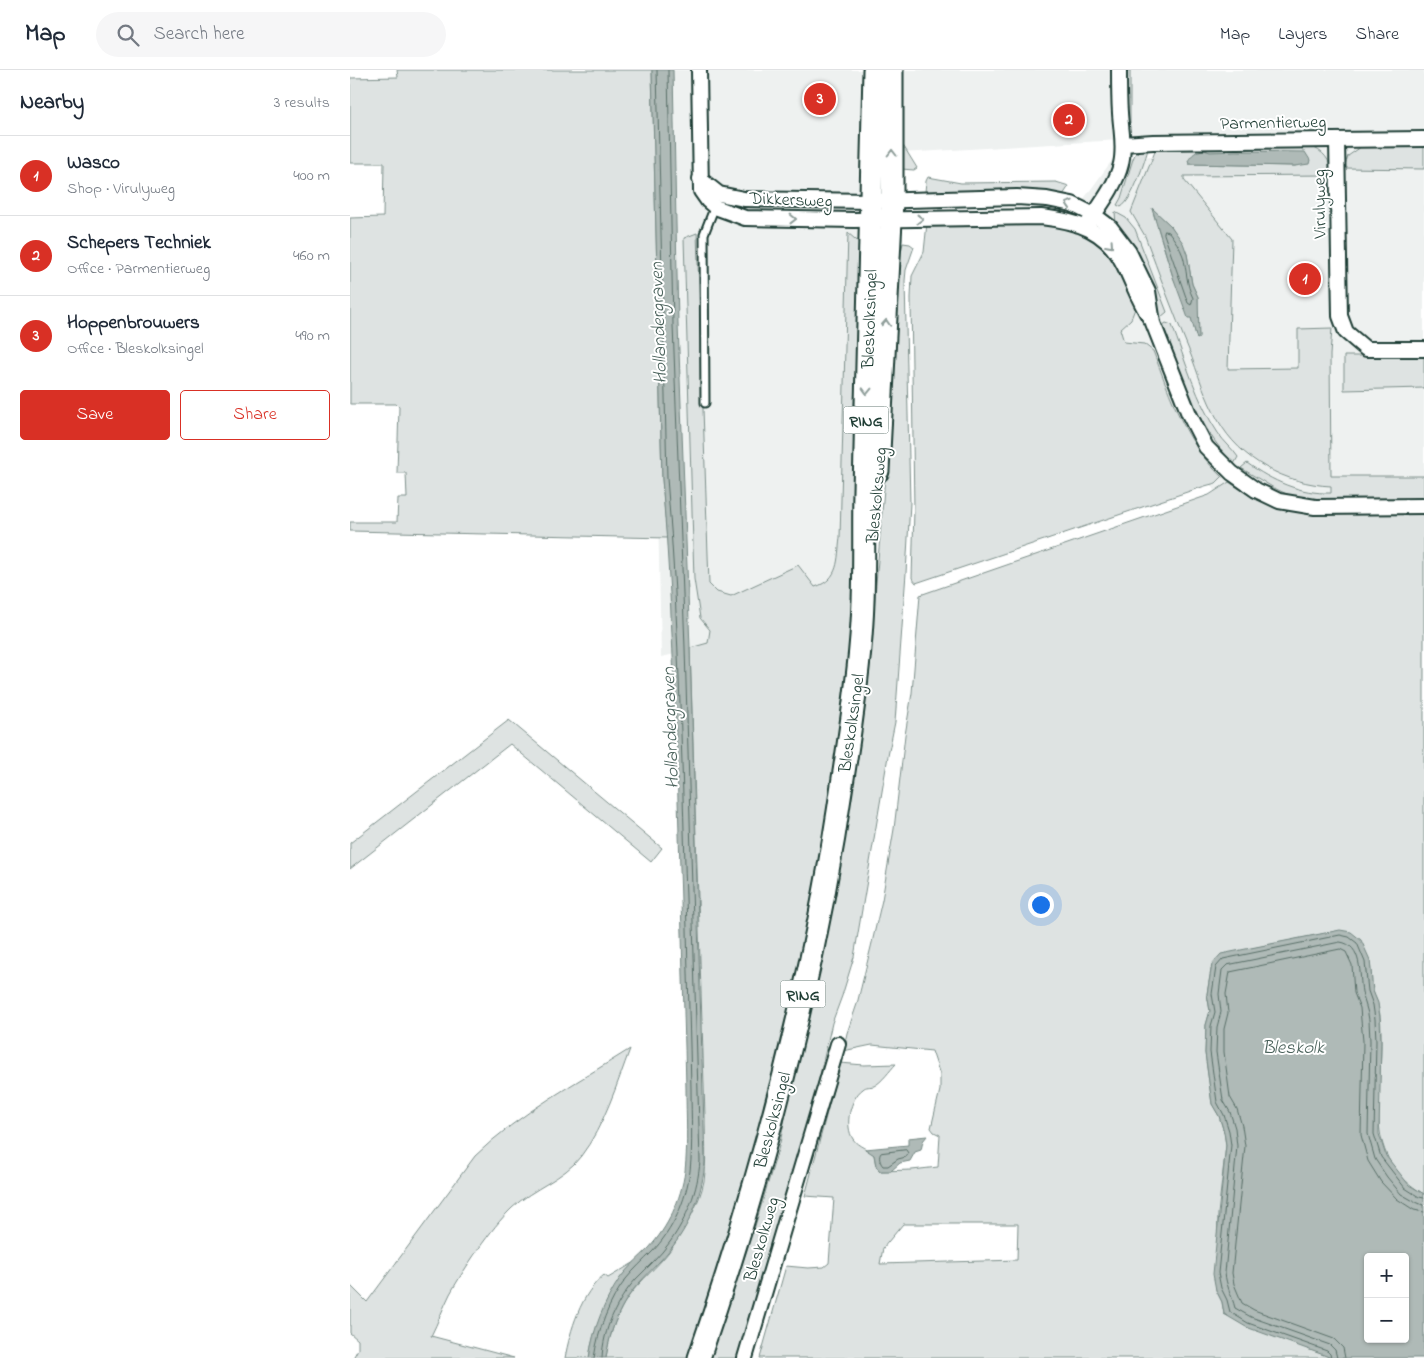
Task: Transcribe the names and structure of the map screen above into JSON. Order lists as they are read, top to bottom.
{
  "streets": {
    "main road": ["Bleskolksingel", "RING"],
    "street": [
      "Parmentierweg",
      "Dikkersweg",
      "Virulyweg",
      "Bleskolkweg"
    ]
  },
  "crossings": [
    ["Parmentierweg", "Virulyweg"],
    ["Dikkersweg", "Bleskolksingel"]
  ],
  "water": ["Hollandergraven", "Bleskolk"],
  "page": {
    "header": "Map",
    "search": "Search here",
    "nav": ["Map", "Layers", "Share"],
    "heading": ["Nearby", "3 results"],
    "pins": ["3", "2", "1"],
    "list": [
      {
        "mark": "1",
        "name": "Wasco",
        "note": "Shop · Virulyweg",
        "value": "400 m"
      },
      {
        "mark": "2",
        "name": "Schepers Techniek",
        "note": "Office · Parmentierweg",
        "value": "460 m"
      },
      {
        "mark": "3",
        "name": "Hoppenbrouwers",
        "note": "Office · Bleskolksingel",
        "value": "490 m"
      }
    ],
    "buttons": ["Save", "Share"],
    "map_buttons": ["+", "−"]
  }
}
